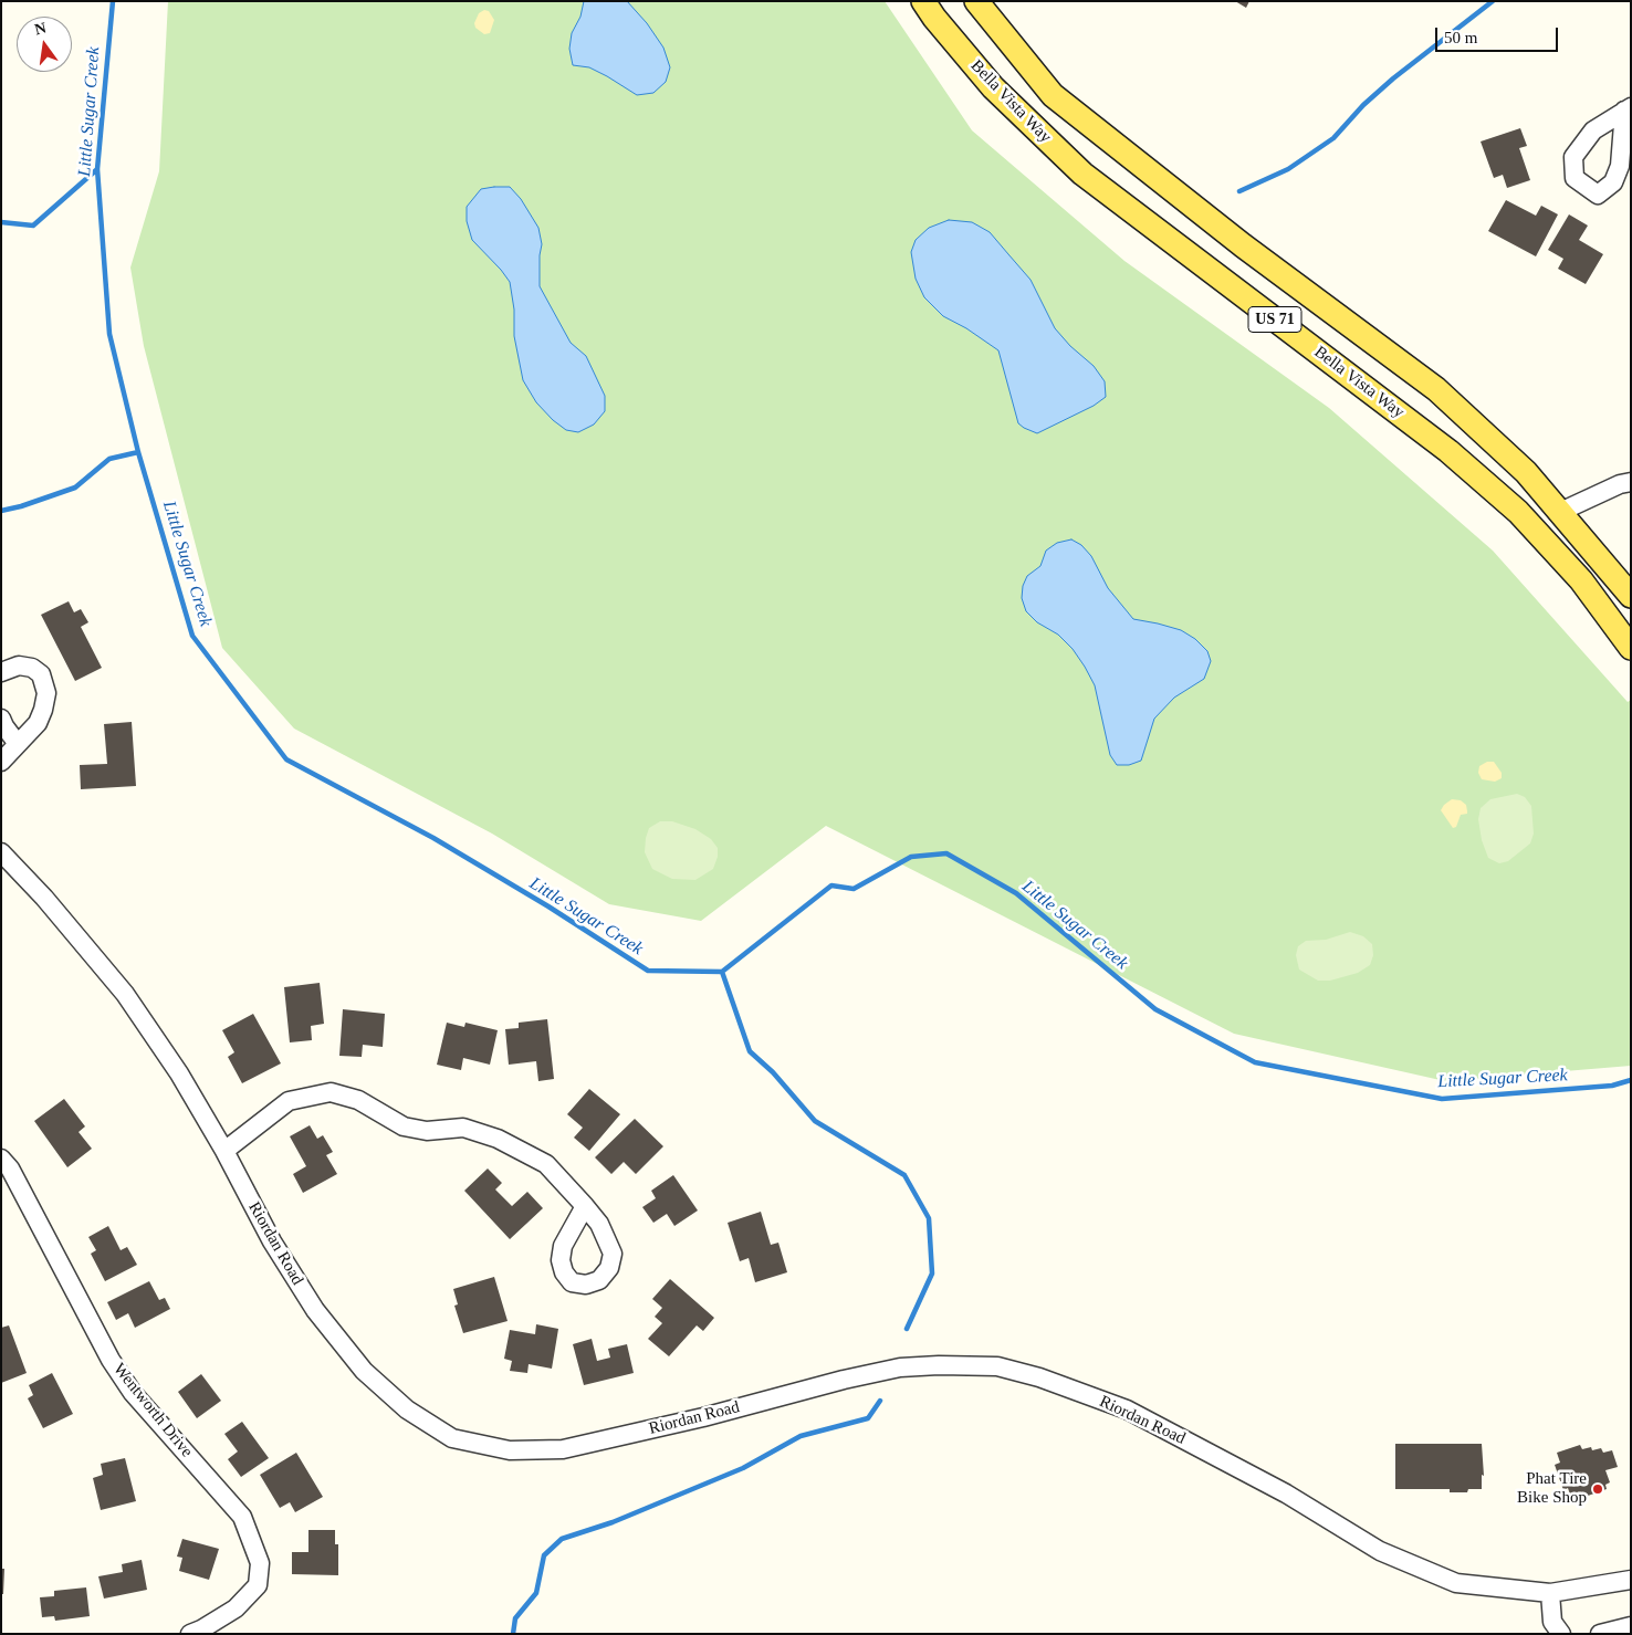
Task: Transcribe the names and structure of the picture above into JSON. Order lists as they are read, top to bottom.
{
  "streets": {
    "main road": ["Bella Vista Way", "US 71"],
    "street": ["Riordan Road", "Wentworth Drive"]
  },
  "water": ["Little Sugar Creek"],
  "places": ["Phat Tire Bike Shop"],
  "scale_bar": "50 m",
  "north": "top"
}
